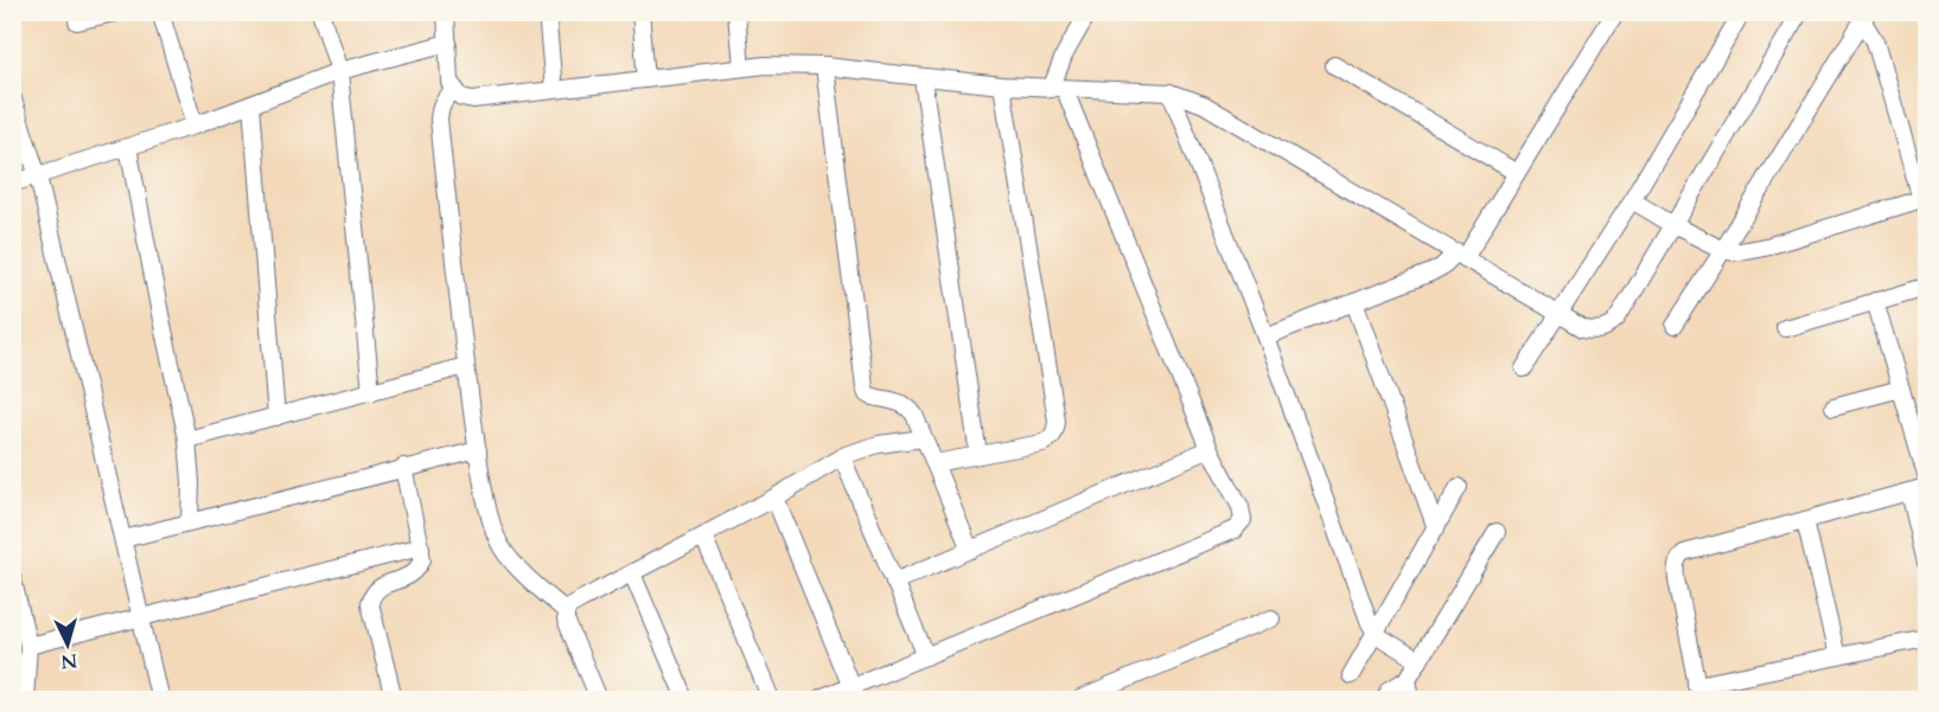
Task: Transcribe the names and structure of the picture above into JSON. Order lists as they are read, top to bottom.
{
  "north": "bottom"
}
